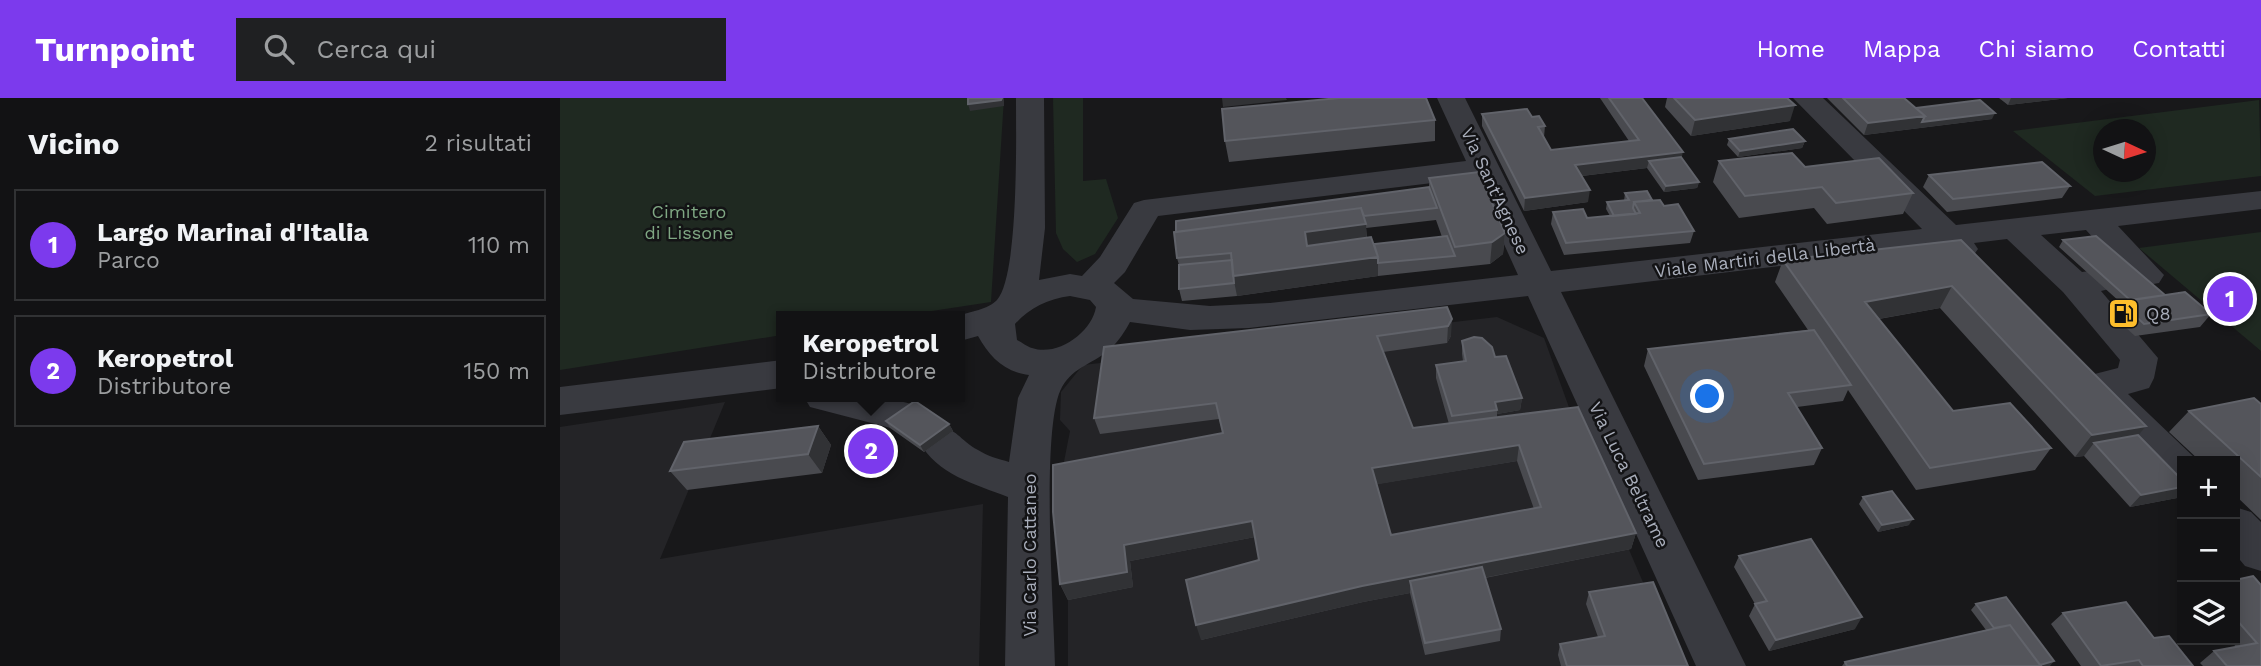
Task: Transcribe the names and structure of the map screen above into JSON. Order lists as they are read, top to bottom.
{
  "streets": {
    "street": [
      "Via Sant'Agnese",
      "Viale Martiri della Libertà",
      "Via Luca Beltrame",
      "Via Carlo Cattaneo"
    ]
  },
  "crossings": [
    ["Via Sant'Agnese", "Viale Martiri della Libertà"],
    ["Via Sant'Agnese", "Via Luca Beltrame"],
    ["Viale Martiri della Libertà", "Via Luca Beltrame"],
    ["Viale Martiri della Libertà", "Via Carlo Cattaneo"]
  ],
  "parks": ["Cimitero di Lissone"],
  "places": {
    "fuel station": ["Q8"]
  },
  "north": "right",
  "page": {
    "header": "Turnpoint",
    "search": "Cerca qui",
    "nav": [
      "Home",
      "Mappa",
      "Chi siamo",
      "Contatti"
    ],
    "heading": ["Vicino", "2 risultati"],
    "list": [
      {
        "mark": "1",
        "name": "Largo Marinai d'Italia",
        "note": "Parco",
        "value": "110 m"
      },
      {
        "mark": "2",
        "name": "Keropetrol",
        "note": "Distributore",
        "value": "150 m"
      }
    ],
    "pins": ["1", "2"],
    "popup": ["Keropetrol", "Distributore"],
    "map_buttons": ["+", "−"]
  }
}
